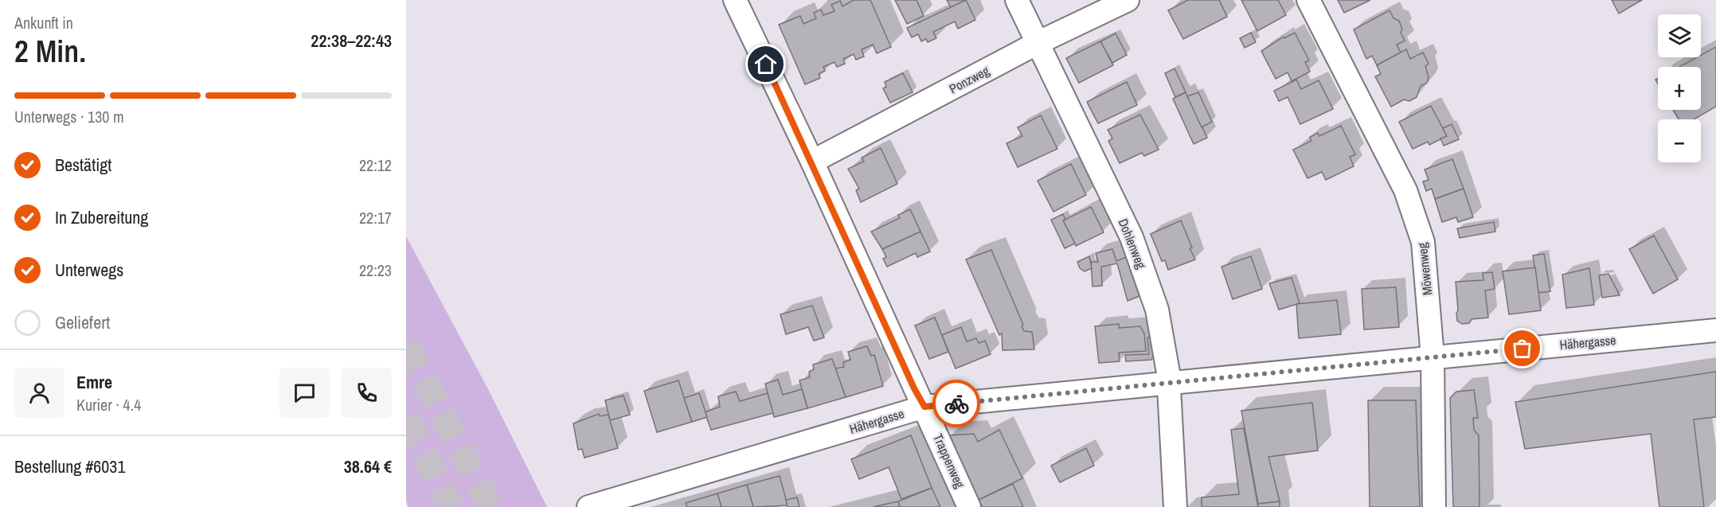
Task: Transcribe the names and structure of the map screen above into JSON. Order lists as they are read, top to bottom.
{
  "streets": {
    "street": [
      "Ponzweg",
      "Dohlenweg",
      "Möwenweg",
      "Hähergasse",
      "Trappenweg"
    ]
  },
  "crossings": [
    ["Ponzweg", "Dohlenweg"],
    ["Ponzweg", "Trappenweg"],
    ["Dohlenweg", "Hähergasse"],
    ["Möwenweg", "Hähergasse"],
    ["Hähergasse", "Trappenweg"]
  ],
  "page": {
    "heading": ["2 Min.", "Ankunft in", "22:38–22:43"],
    "panel": [
      "Emre",
      "Kurier · 4.4",
      "Bestellung #6031",
      "38.64 €"
    ],
    "map_buttons": ["+", "−"],
    "bar": "Unterwegs · 130 m",
    "list": [
      ["Bestätigt", "22:12"],
      ["In Zubereitung", "22:17"],
      ["Unterwegs", "22:23"],
      "Geliefert"
    ]
  }
}
